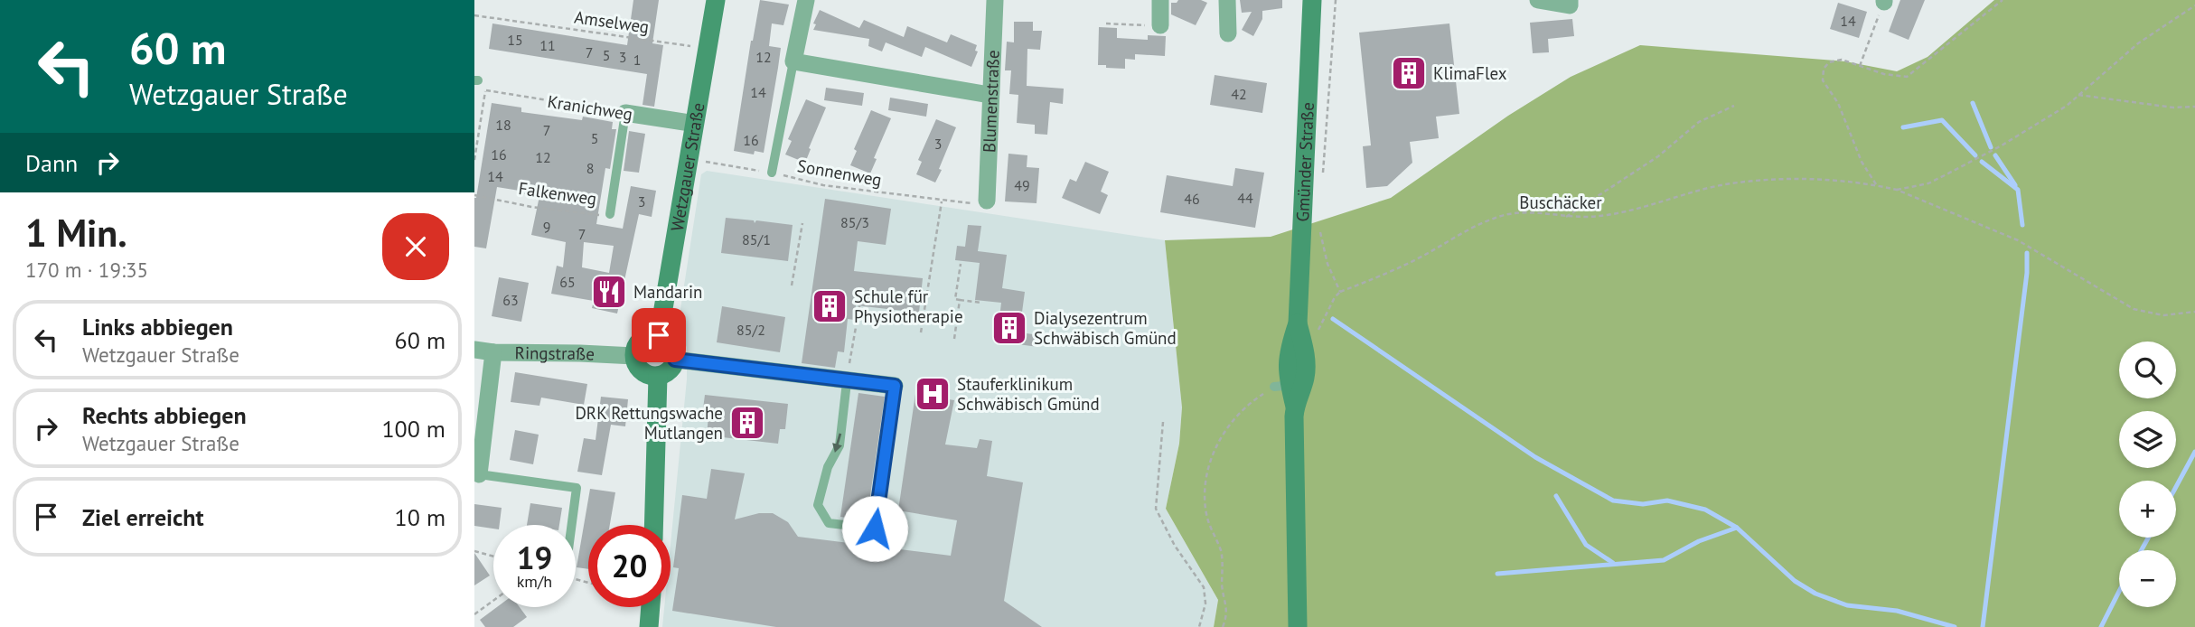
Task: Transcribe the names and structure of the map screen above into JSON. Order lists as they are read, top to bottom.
{
  "streets": {
    "street": [
      "Blumenstraße",
      "Kranichweg",
      "Gmünder Straße",
      "Wetzgauer Straße",
      "Ringstraße"
    ],
    "lane": ["Falkenweg"],
    "path": ["Amselweg", "Sonnenweg", "Buschäcker"]
  },
  "crossings": [
    ["Amselweg", "Wetzgauer Straße"],
    ["Blumenstraße", "Sonnenweg"],
    ["Kranichweg", "Wetzgauer Straße"],
    ["Kranichweg", "Falkenweg"],
    ["Wetzgauer Straße", "Sonnenweg"],
    ["Wetzgauer Straße", "Ringstraße"]
  ],
  "places": {
    "building": [
      "KlimaFlex",
      "Schule für Physiotherapie",
      "Dialysezentrum Schwäbisch Gmünd",
      "DRK Rettungswache Mutlangen"
    ],
    "restaurant": ["Mandarin"],
    "hospital": ["Stauferklinikum Schwäbisch Gmünd"]
  },
  "house_numbers": [
    "14",
    "15",
    "11",
    "7",
    "5",
    "3",
    "12",
    "1",
    "14",
    "42",
    "18",
    "7",
    "5",
    "16",
    "3",
    "16",
    "12",
    "8",
    "14",
    "49",
    "44",
    "46",
    "3",
    "85/3",
    "9",
    "7",
    "85/1",
    "65",
    "63",
    "85/2"
  ],
  "page": {
    "turn": ["60 m", "Wetzgauer Straße"],
    "then": "Dann",
    "heading": ["1 Min.", "170 m · 19:35"],
    "list": [
      {
        "name": "Links abbiegen",
        "note": "Wetzgauer Straße",
        "value": "60 m"
      },
      {
        "name": "Rechts abbiegen",
        "note": "Wetzgauer Straße",
        "value": "100 m"
      },
      {
        "name": "Ziel erreicht",
        "value": "10 m"
      }
    ],
    "map_buttons": ["+", "−"],
    "speed": "19 km/h",
    "limit": "20"
  }
}
